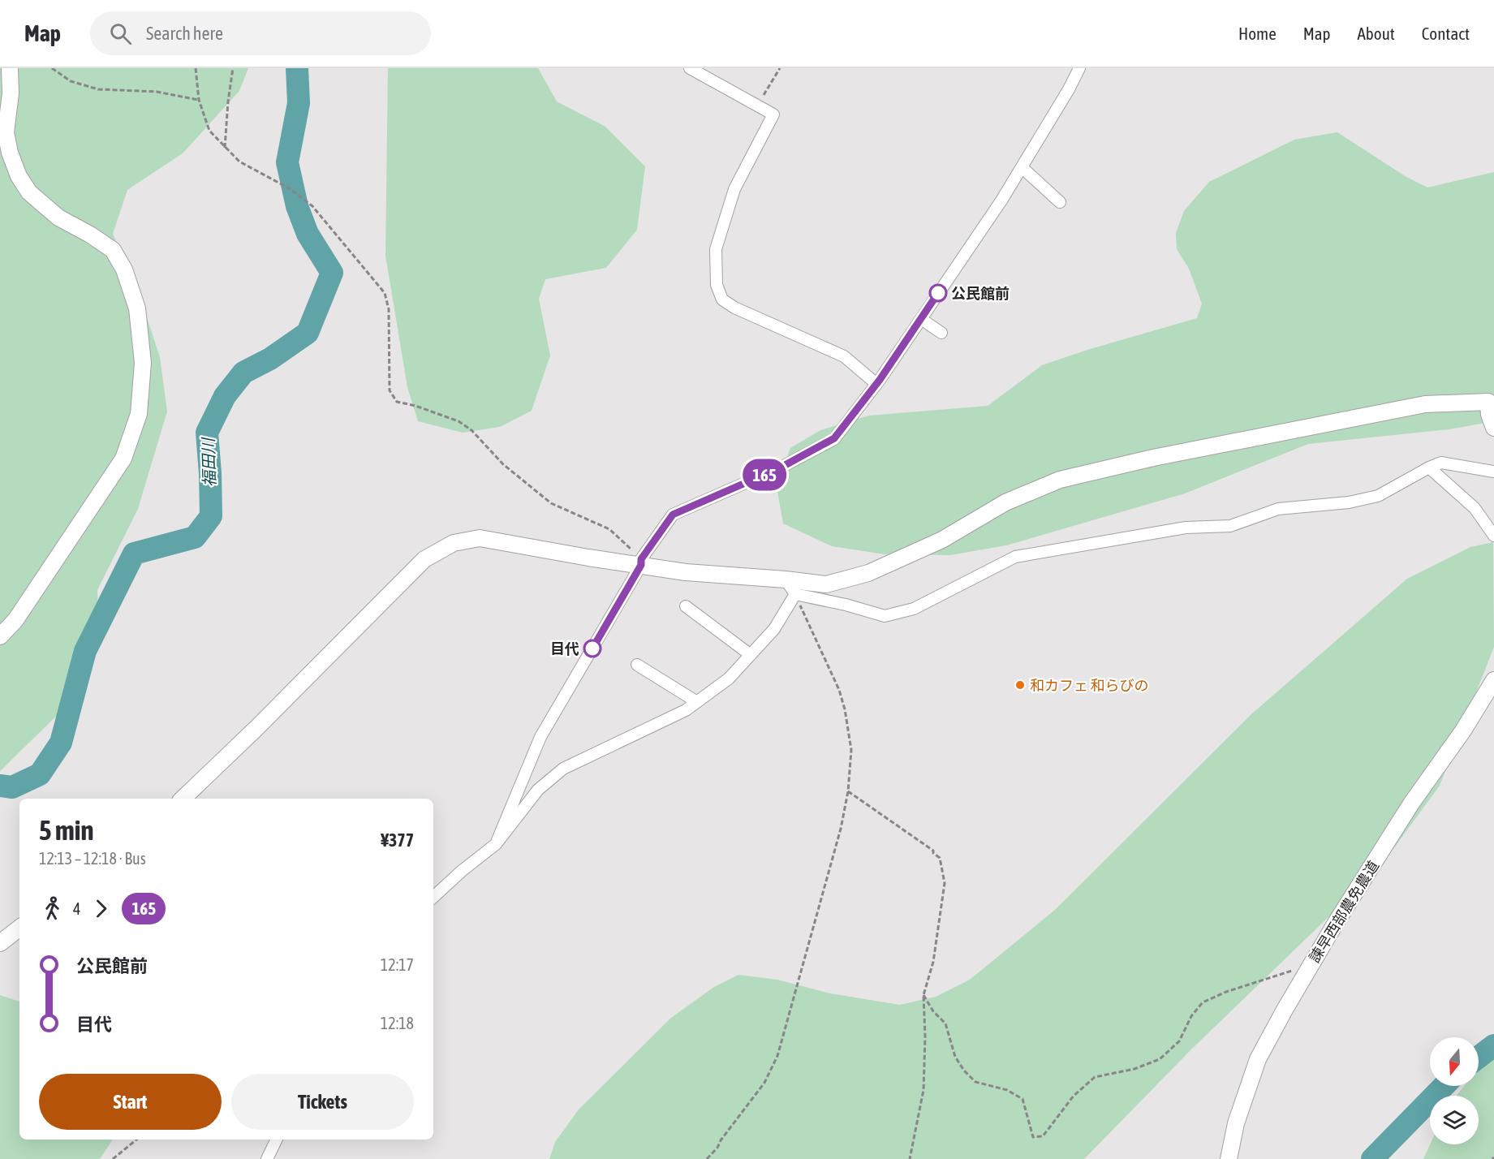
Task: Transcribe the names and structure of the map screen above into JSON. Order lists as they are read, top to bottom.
{
  "streets": {
    "street": ["諫早西部農免農道"]
  },
  "water": ["福田川"],
  "places": ["公民館前", "目代", "和カフェ 和らびの"],
  "lines": ["bus line 165"],
  "north": "bottom",
  "page": {
    "header": "Map",
    "search": "Search here",
    "nav": [
      "Home",
      "Map",
      "About",
      "Contact"
    ],
    "on_map": "165",
    "heading": ["5 min", "12:13 – 12:18 · Bus", "¥377"],
    "legs": ["4", "165"],
    "list": [
      {
        "name": "公民館前",
        "value": "12:17"
      },
      {
        "name": "目代",
        "value": "12:18"
      }
    ],
    "buttons": ["Start", "Tickets"]
  }
}
